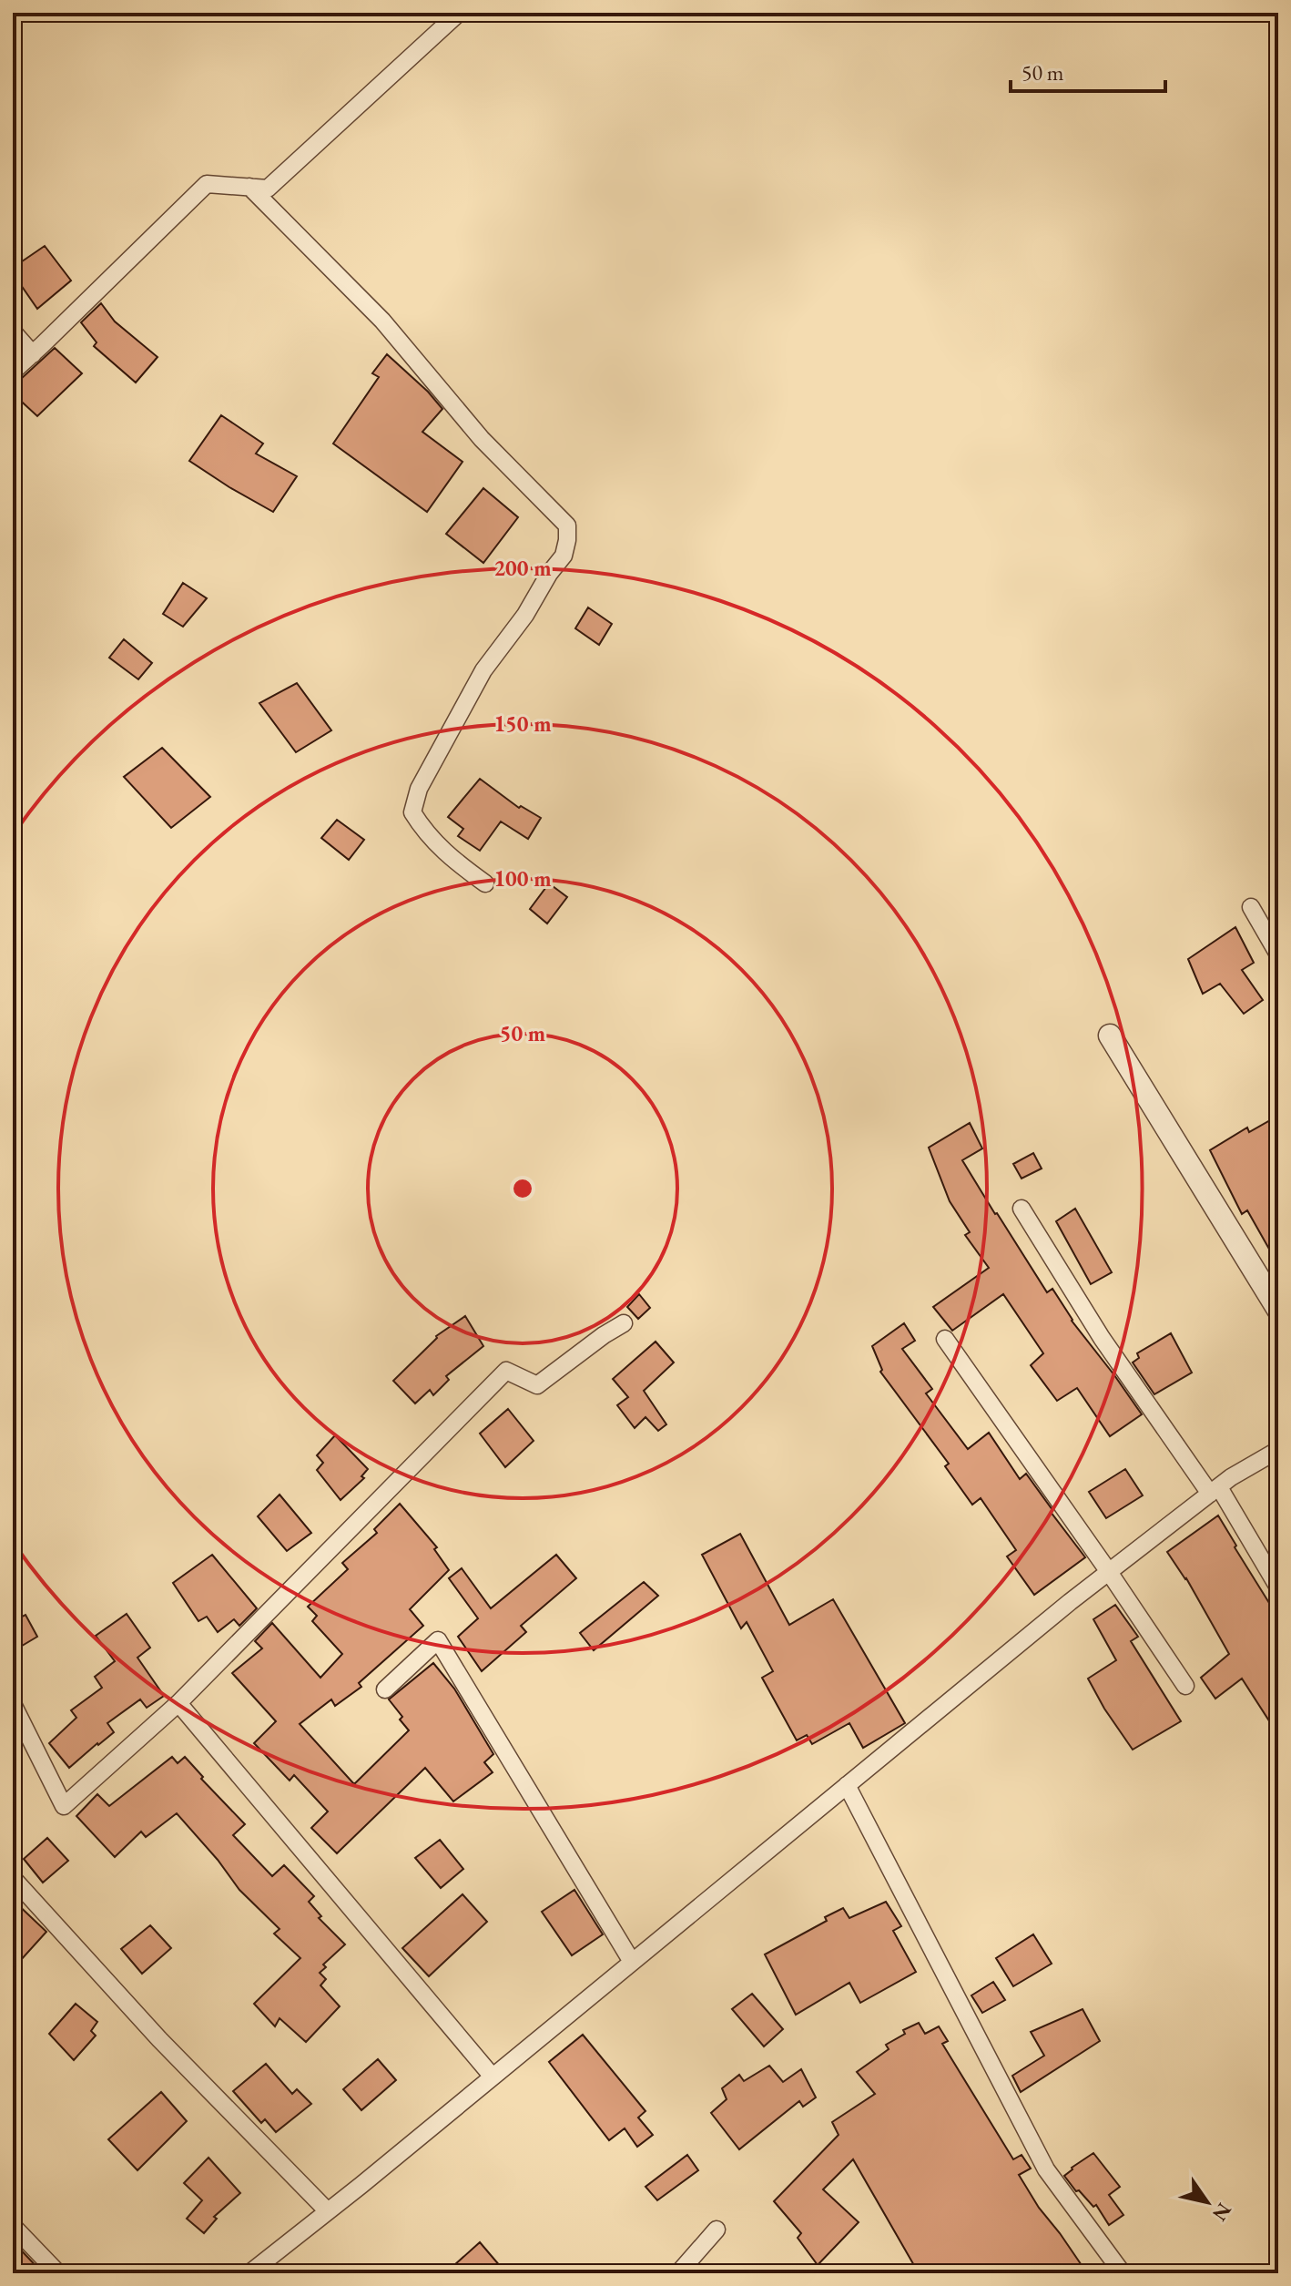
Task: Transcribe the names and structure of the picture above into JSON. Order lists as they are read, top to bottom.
{
  "scale_bar": "50 m",
  "north": "bottom right",
  "rings": [
    "200 m",
    "150 m",
    "100 m",
    "50 m"
  ]
}
